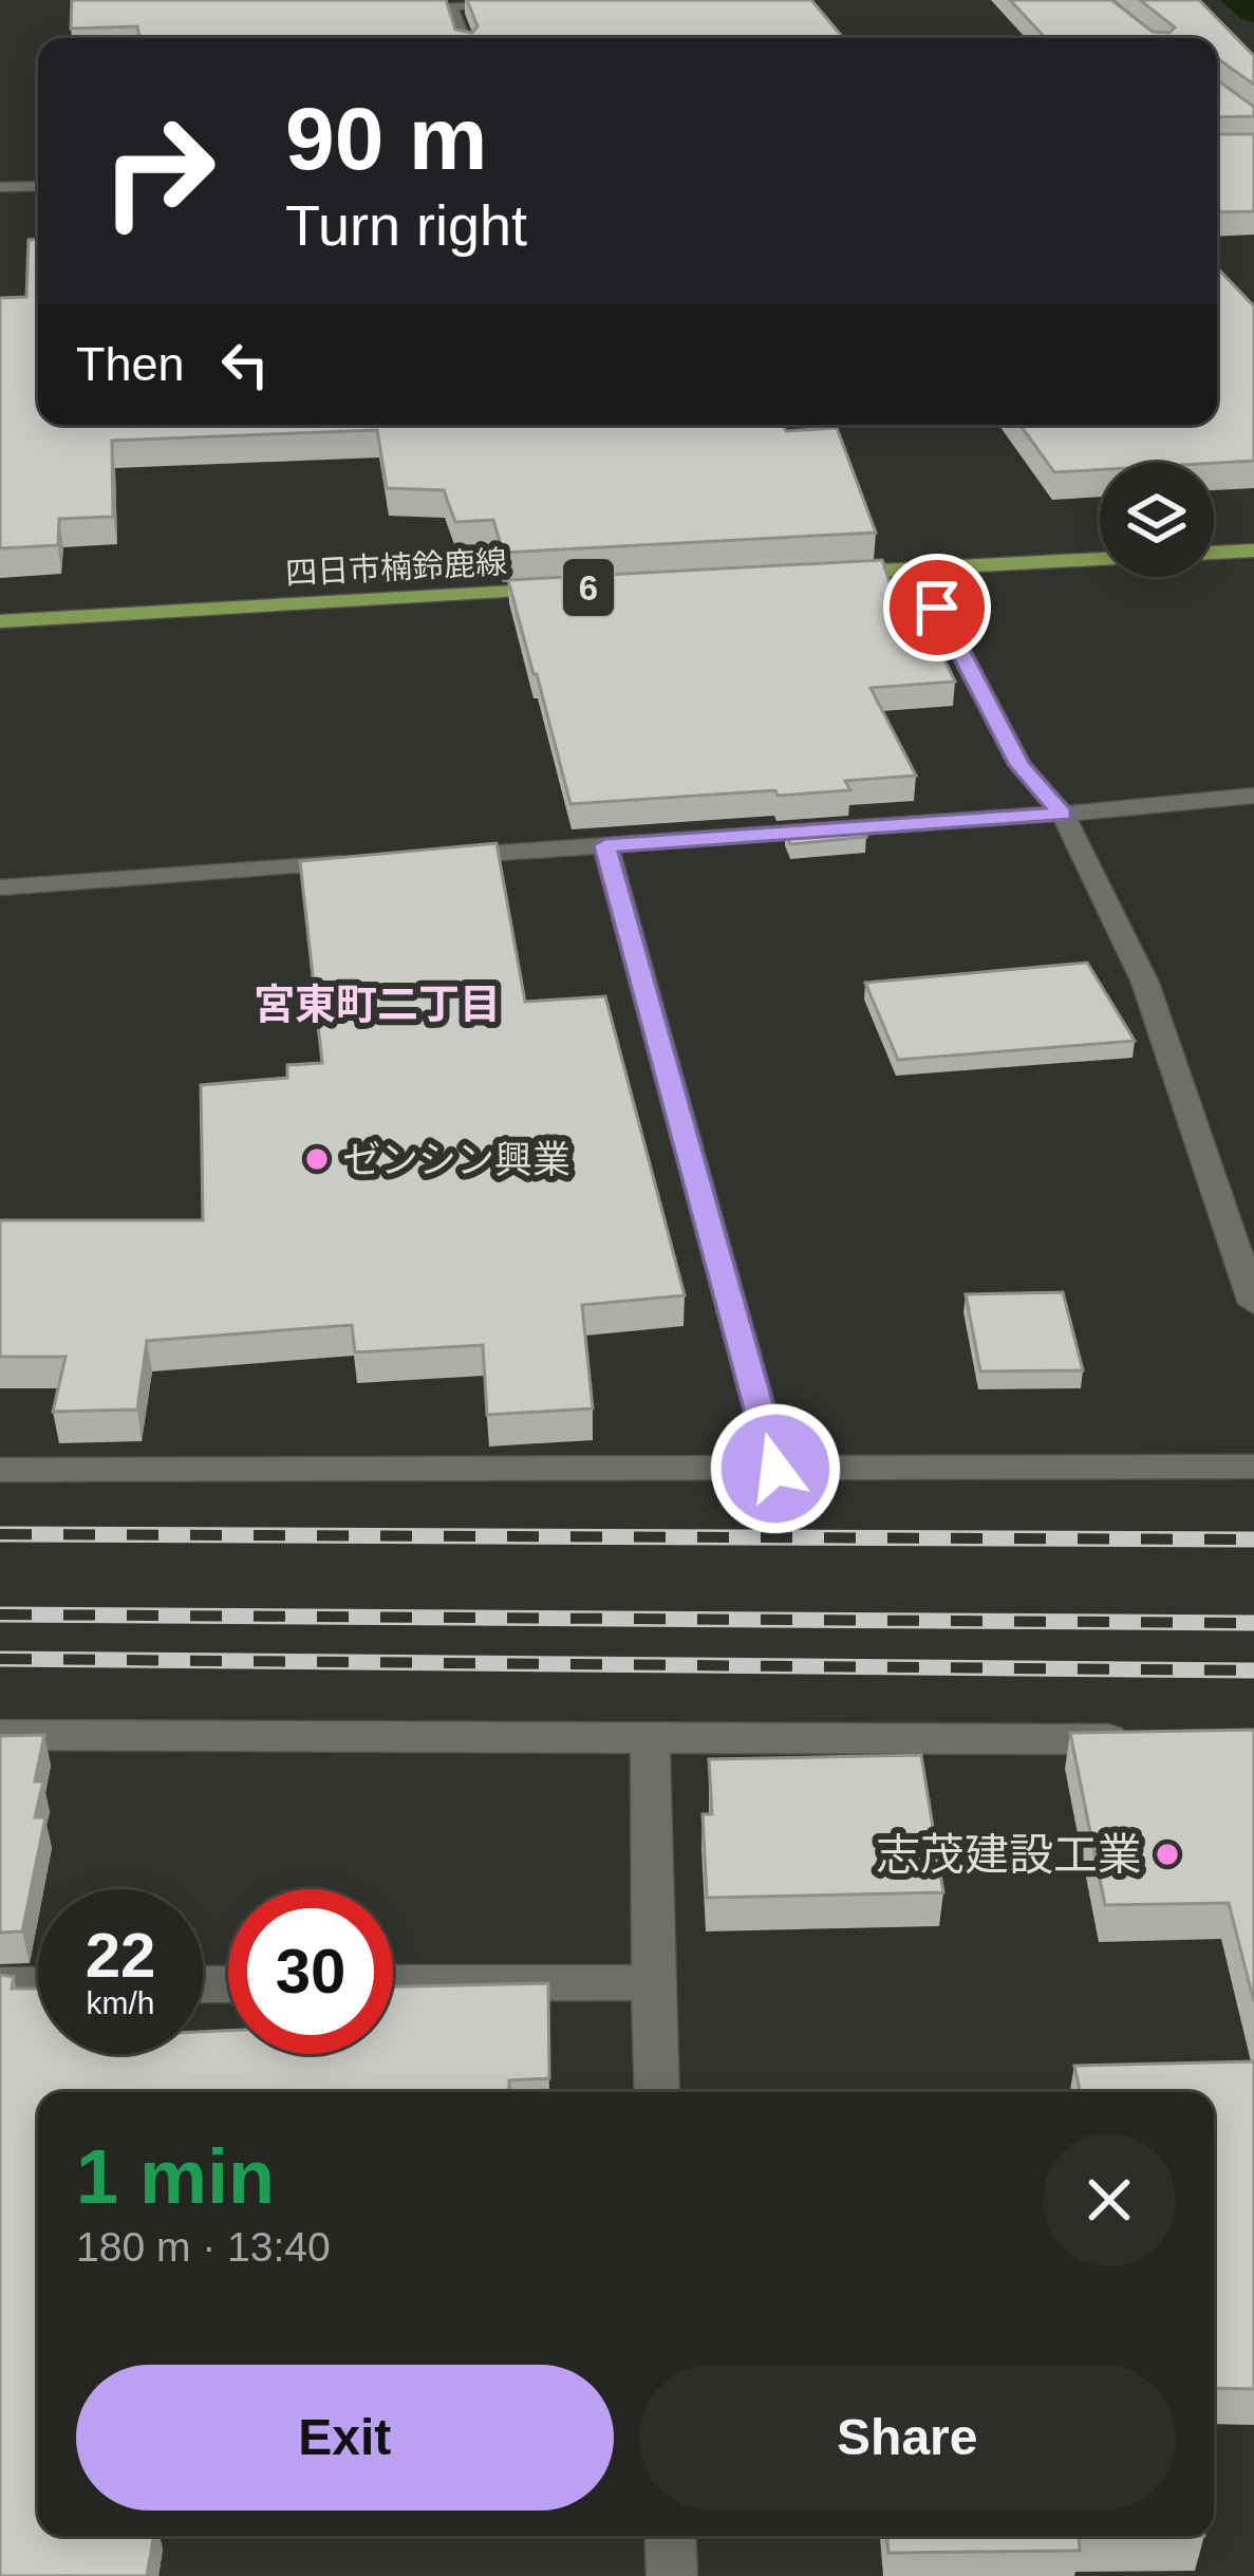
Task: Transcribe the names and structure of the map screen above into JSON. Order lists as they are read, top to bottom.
{
  "streets": {
    "main road": ["四日市楠鈴鹿線", "6"]
  },
  "districts": ["宮東町二丁目"],
  "places": ["ゼンシン興業", "志茂建設工業"],
  "page": {
    "turn": ["90 m", "Turn right"],
    "then": "Then",
    "speed": "22 km/h",
    "limit": "30",
    "heading": ["1 min", "180 m · 13:40"],
    "buttons": ["Exit", "Share"]
  }
}
